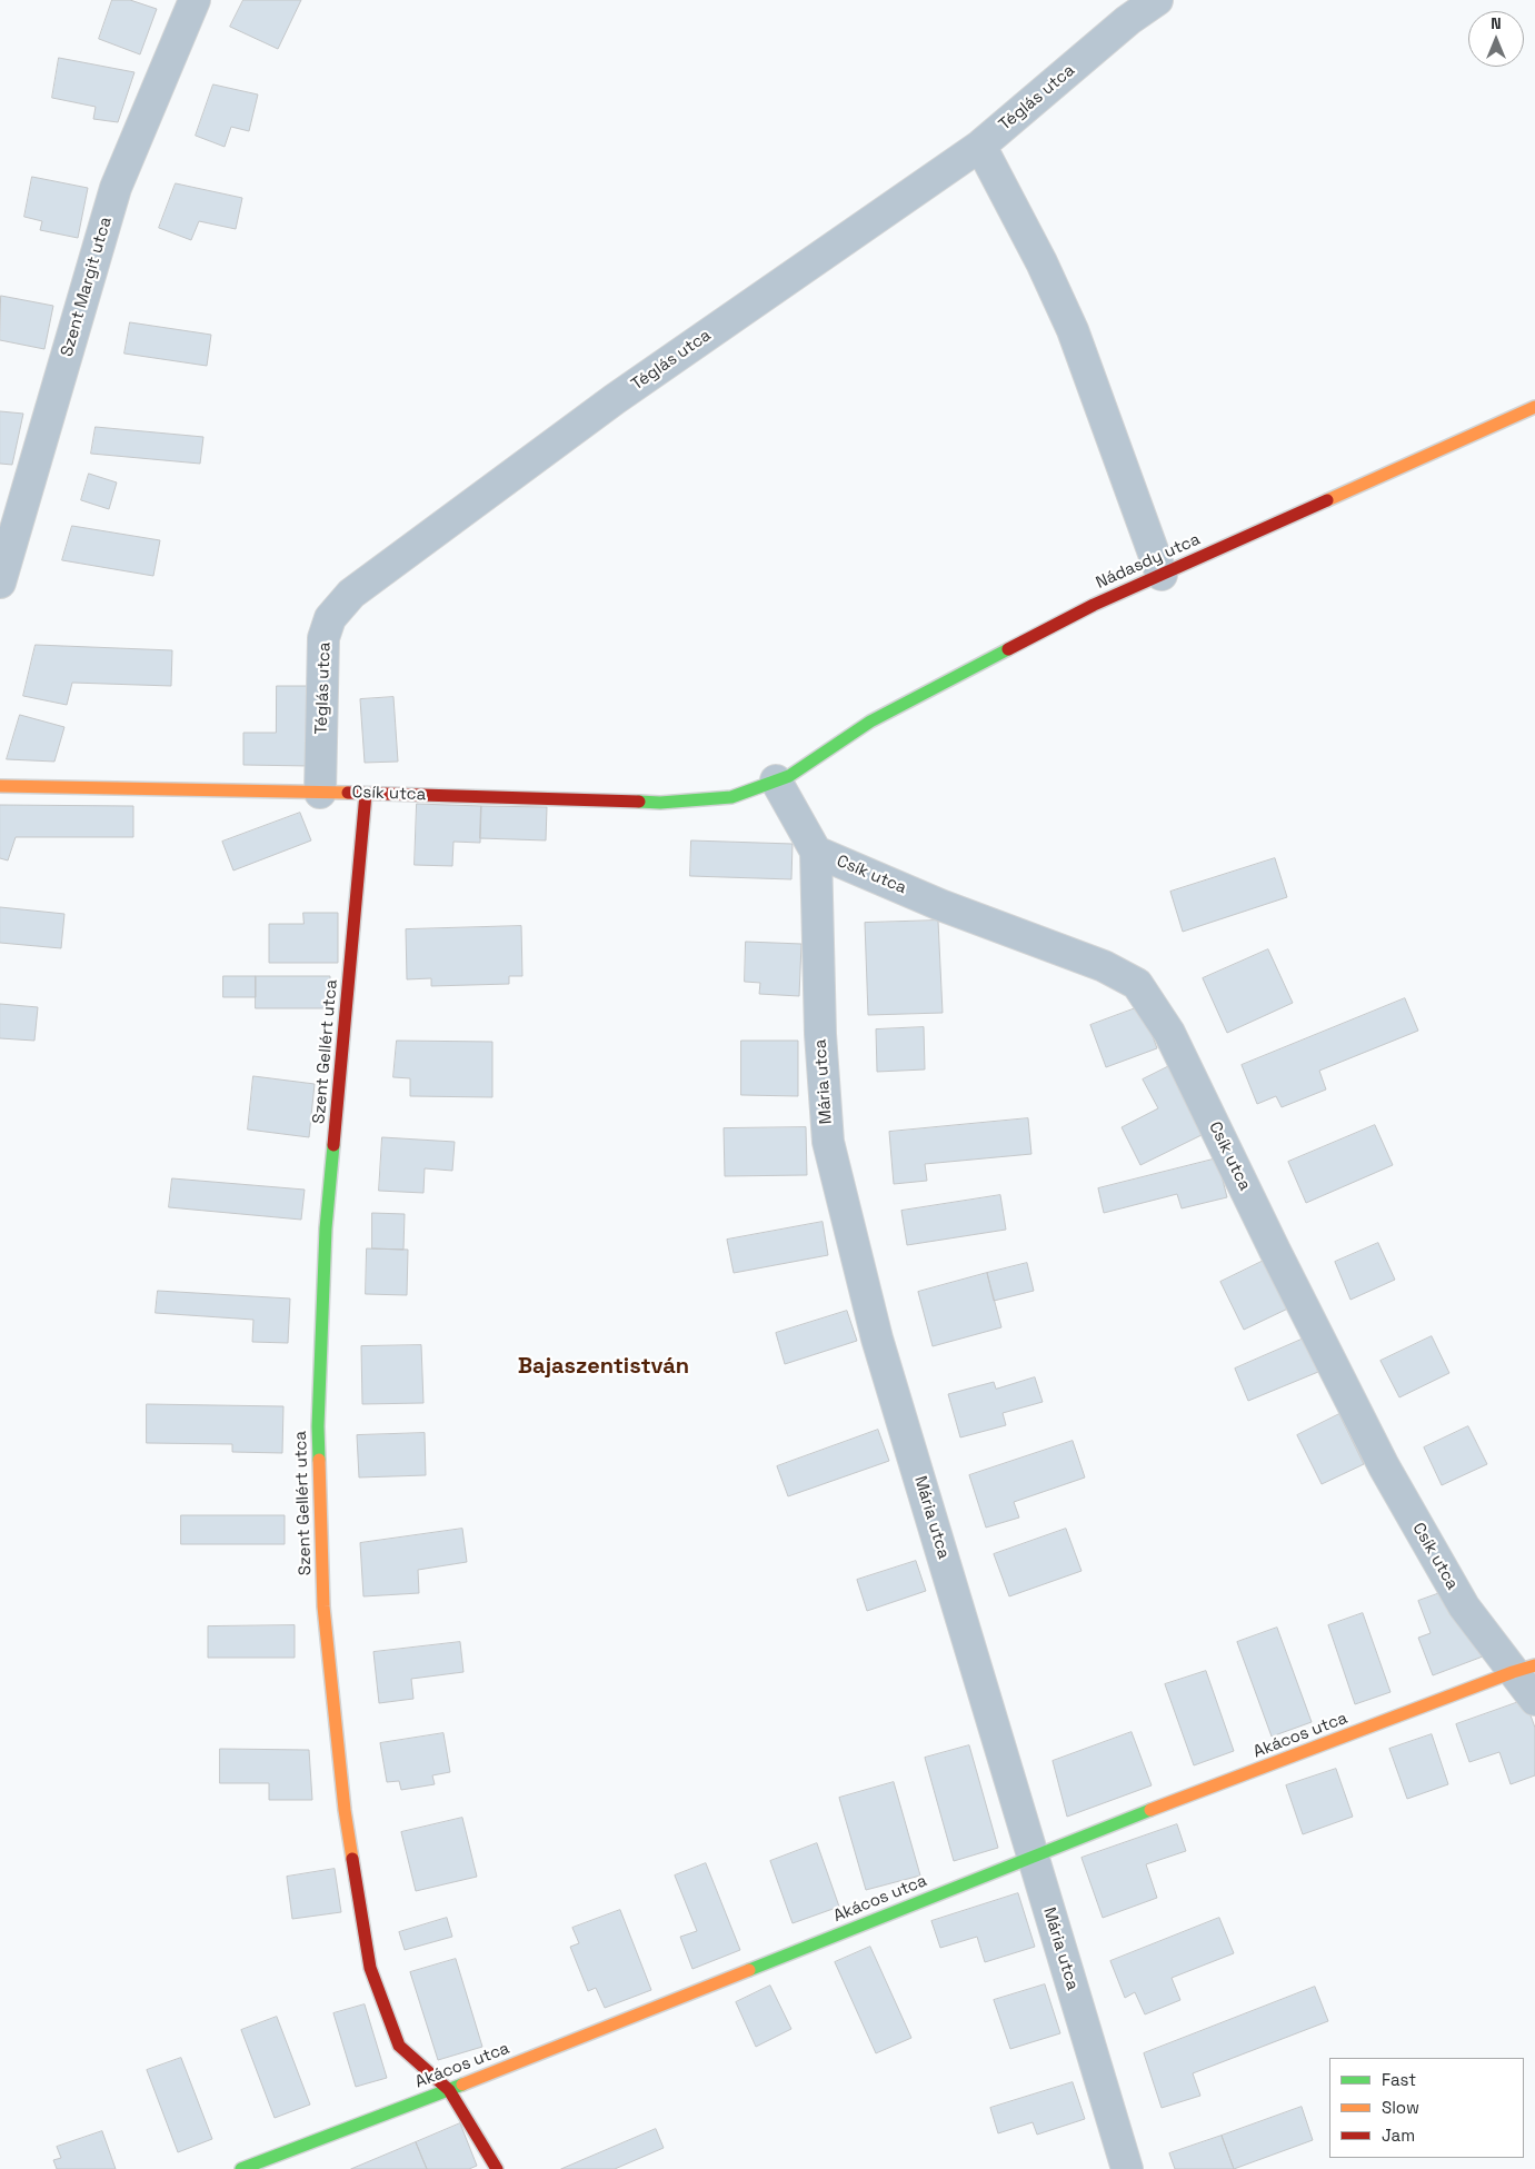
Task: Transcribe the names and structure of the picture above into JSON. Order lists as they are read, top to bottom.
{
  "streets": {
    "street": [
      "Téglás utca",
      "Szent Margit utca",
      "Nádasdy utca",
      "Csík utca",
      "Szent Gellért utca",
      "Mária utca",
      "Akácos utca"
    ]
  },
  "crossings": [
    ["Téglás utca", "Csík utca"],
    ["Nádasdy utca", "Csík utca"],
    ["Csík utca", "Szent Gellért utca"],
    ["Csík utca", "Mária utca"],
    ["Csík utca", "Akácos utca"],
    ["Szent Gellért utca", "Akácos utca"],
    ["Mária utca", "Akácos utca"]
  ],
  "districts": ["Bajaszentistván"],
  "legend": ["Fast", "Slow", "Jam"],
  "north": "top"
}
